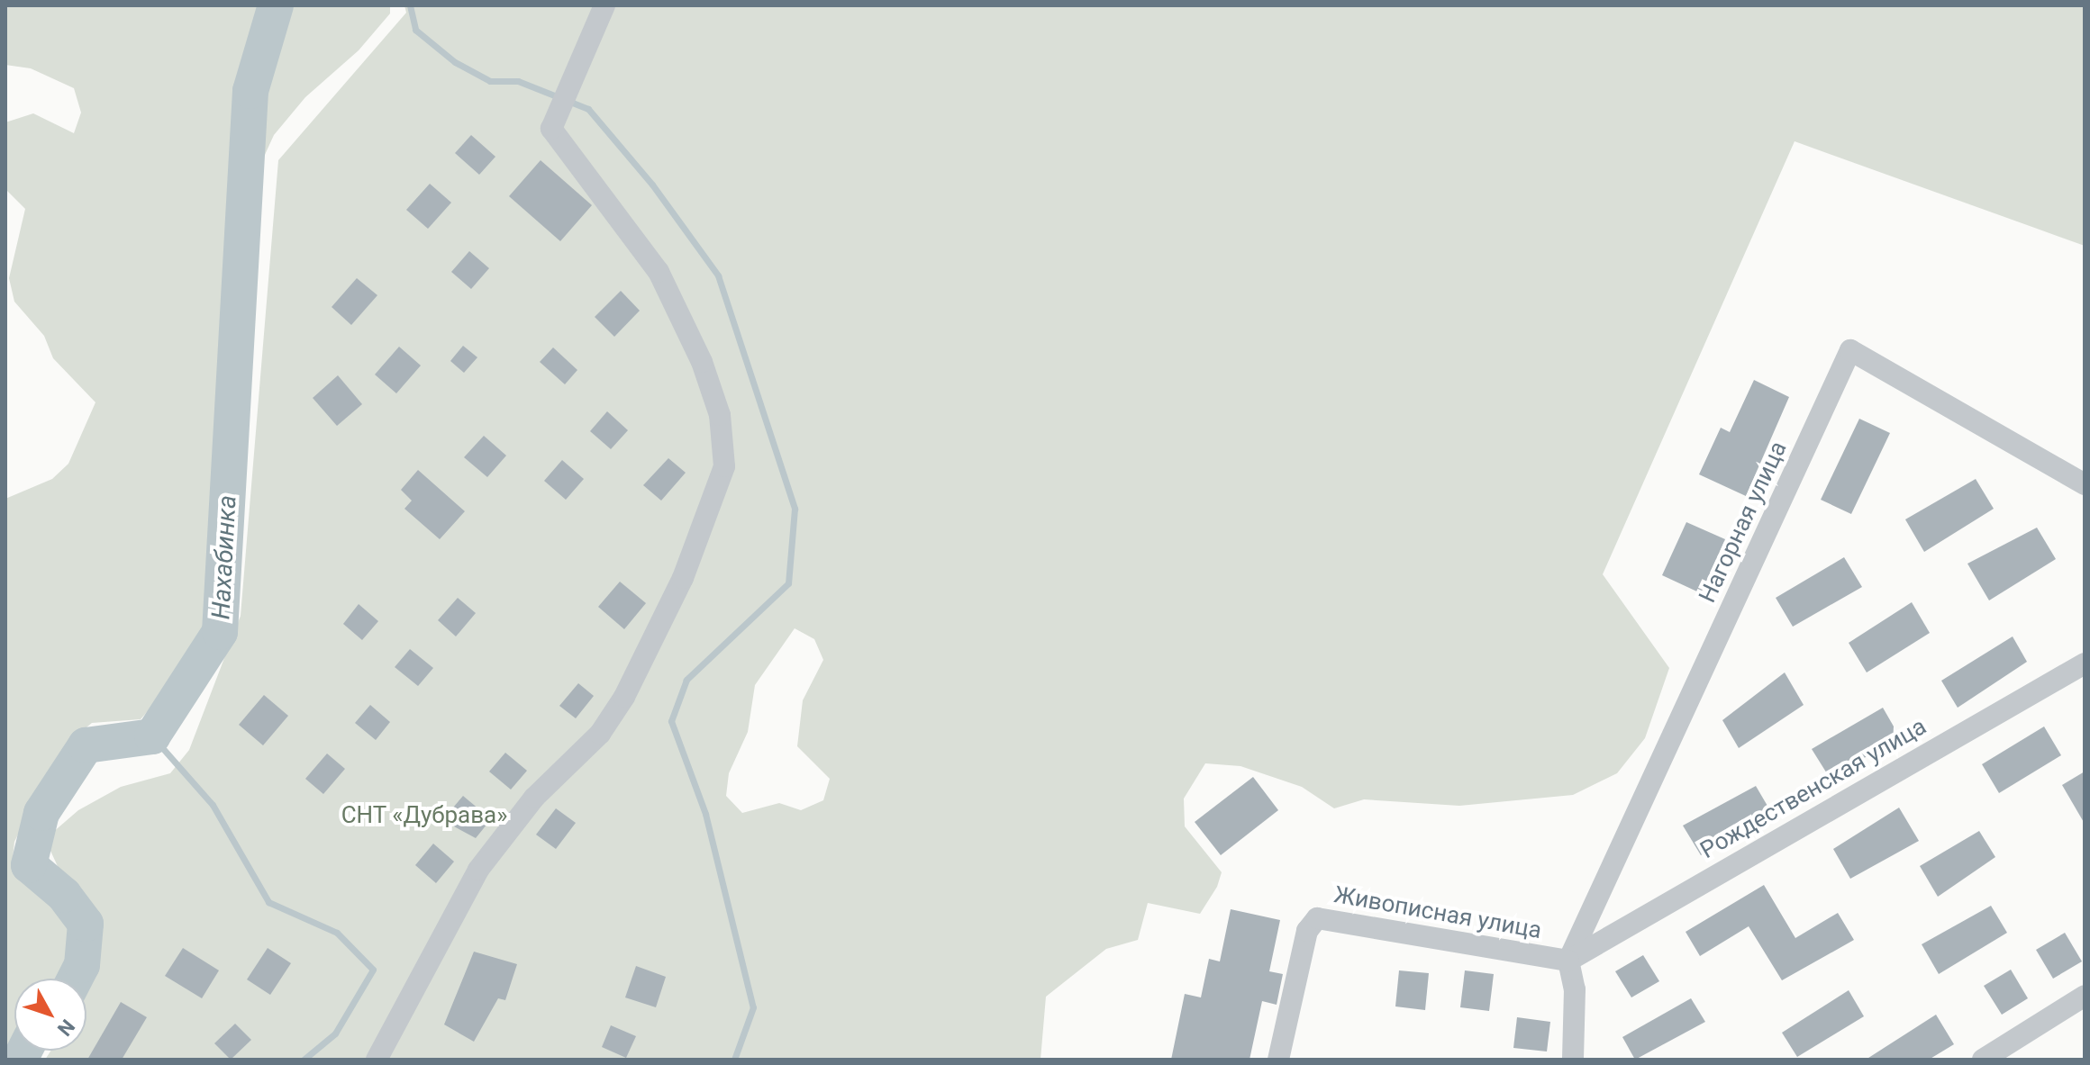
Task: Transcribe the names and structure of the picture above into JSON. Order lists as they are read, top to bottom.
{
  "streets": {
    "street": ["Нагорная улица", "Рождественская улица", "Живописная улица"]
  },
  "crossings": [
    ["Нагорная улица", "Рождественская улица"],
    ["Нагорная улица", "Живописная улица"],
    ["Рождественская улица", "Живописная улица"]
  ],
  "water": ["Нахабинка"],
  "parks": ["СНТ «Дубрава»"],
  "north": "bottom right"
}
